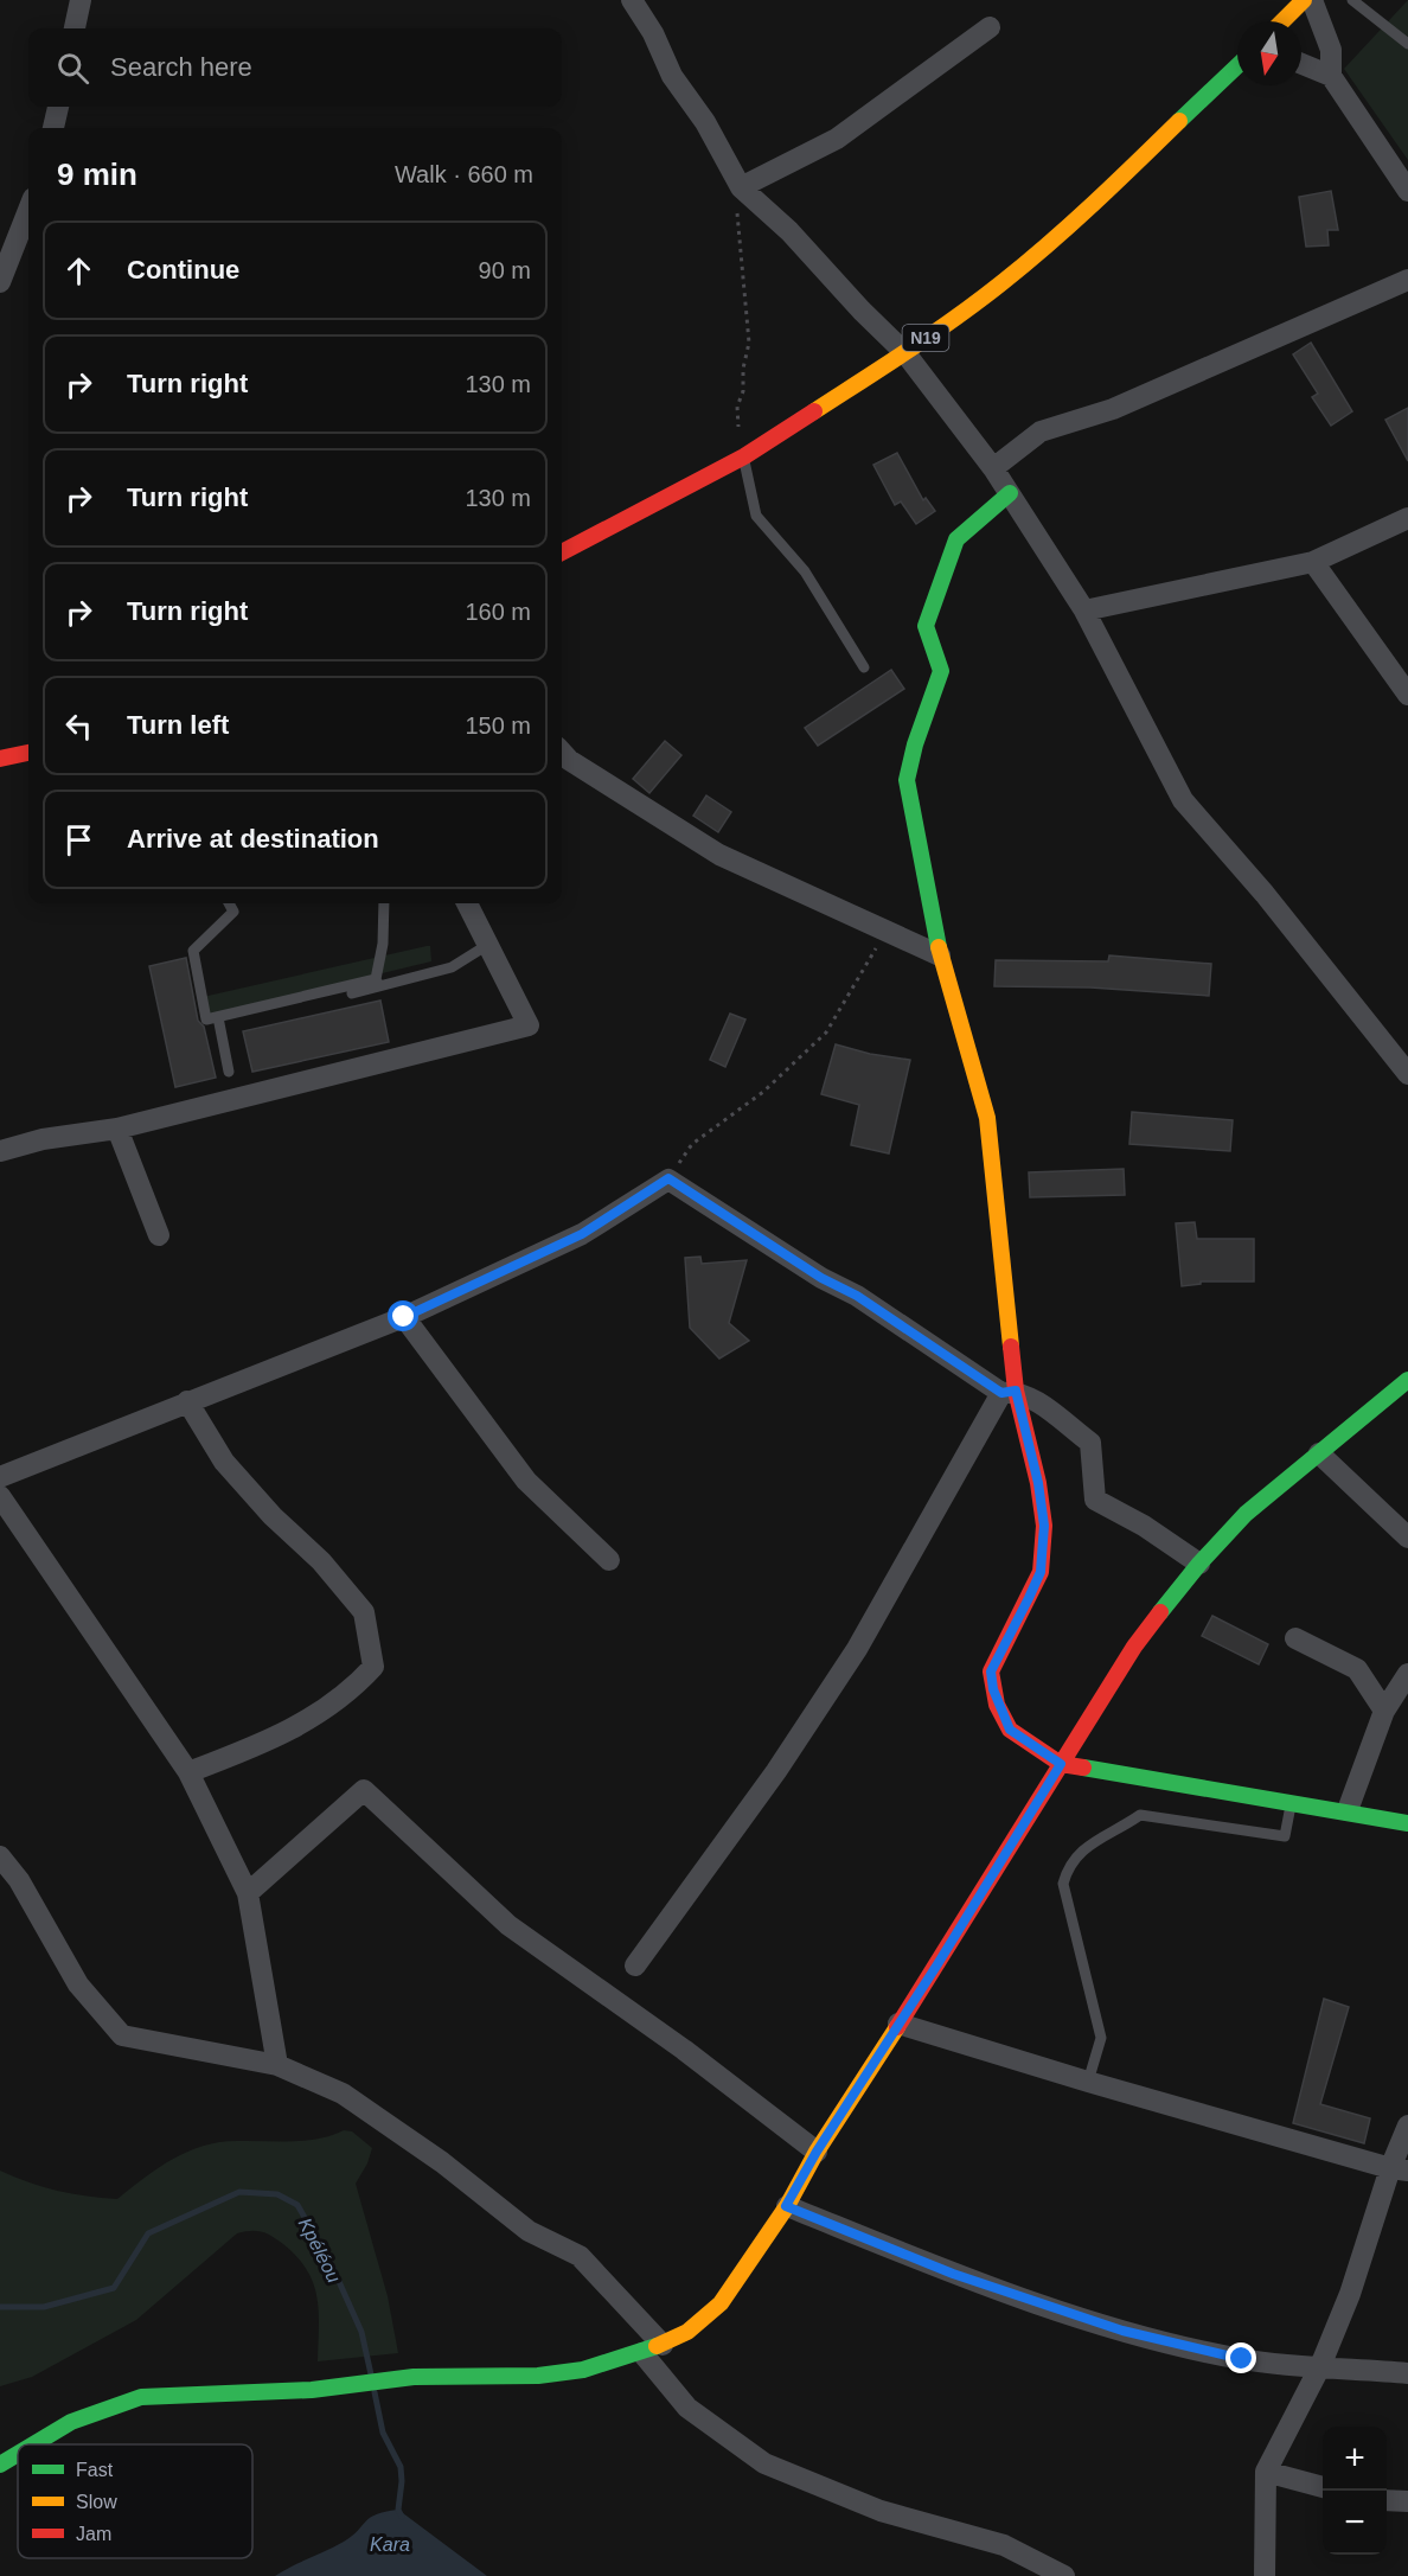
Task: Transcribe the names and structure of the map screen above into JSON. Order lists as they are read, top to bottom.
{
  "streets": {
    "street": ["N19"]
  },
  "water": ["Kpéléou", "Kara"],
  "legend": ["Fast", "Slow", "Jam"],
  "north": "bottom",
  "page": {
    "search": "Search here",
    "heading": ["9 min", "Walk · 660 m"],
    "list": [
      ["Continue", "90 m"],
      ["Turn right", "130 m"],
      ["Turn right", "130 m"],
      ["Turn right", "160 m"],
      ["Turn left", "150 m"],
      "Arrive at destination"
    ],
    "map_buttons": ["+", "−"]
  }
}
